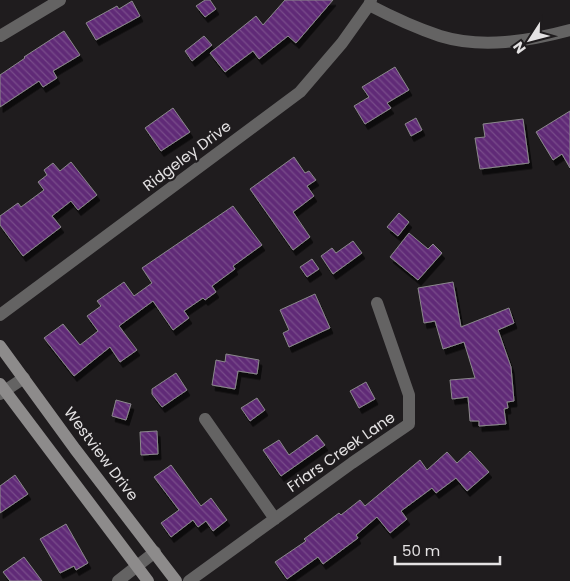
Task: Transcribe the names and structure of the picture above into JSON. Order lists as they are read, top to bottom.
{
  "streets": {
    "main road": ["Westview Drive"],
    "street": ["Ridgeley Drive", "Friars Creek Lane"]
  },
  "scale_bar": "50 m",
  "north": "bottom left"
}
